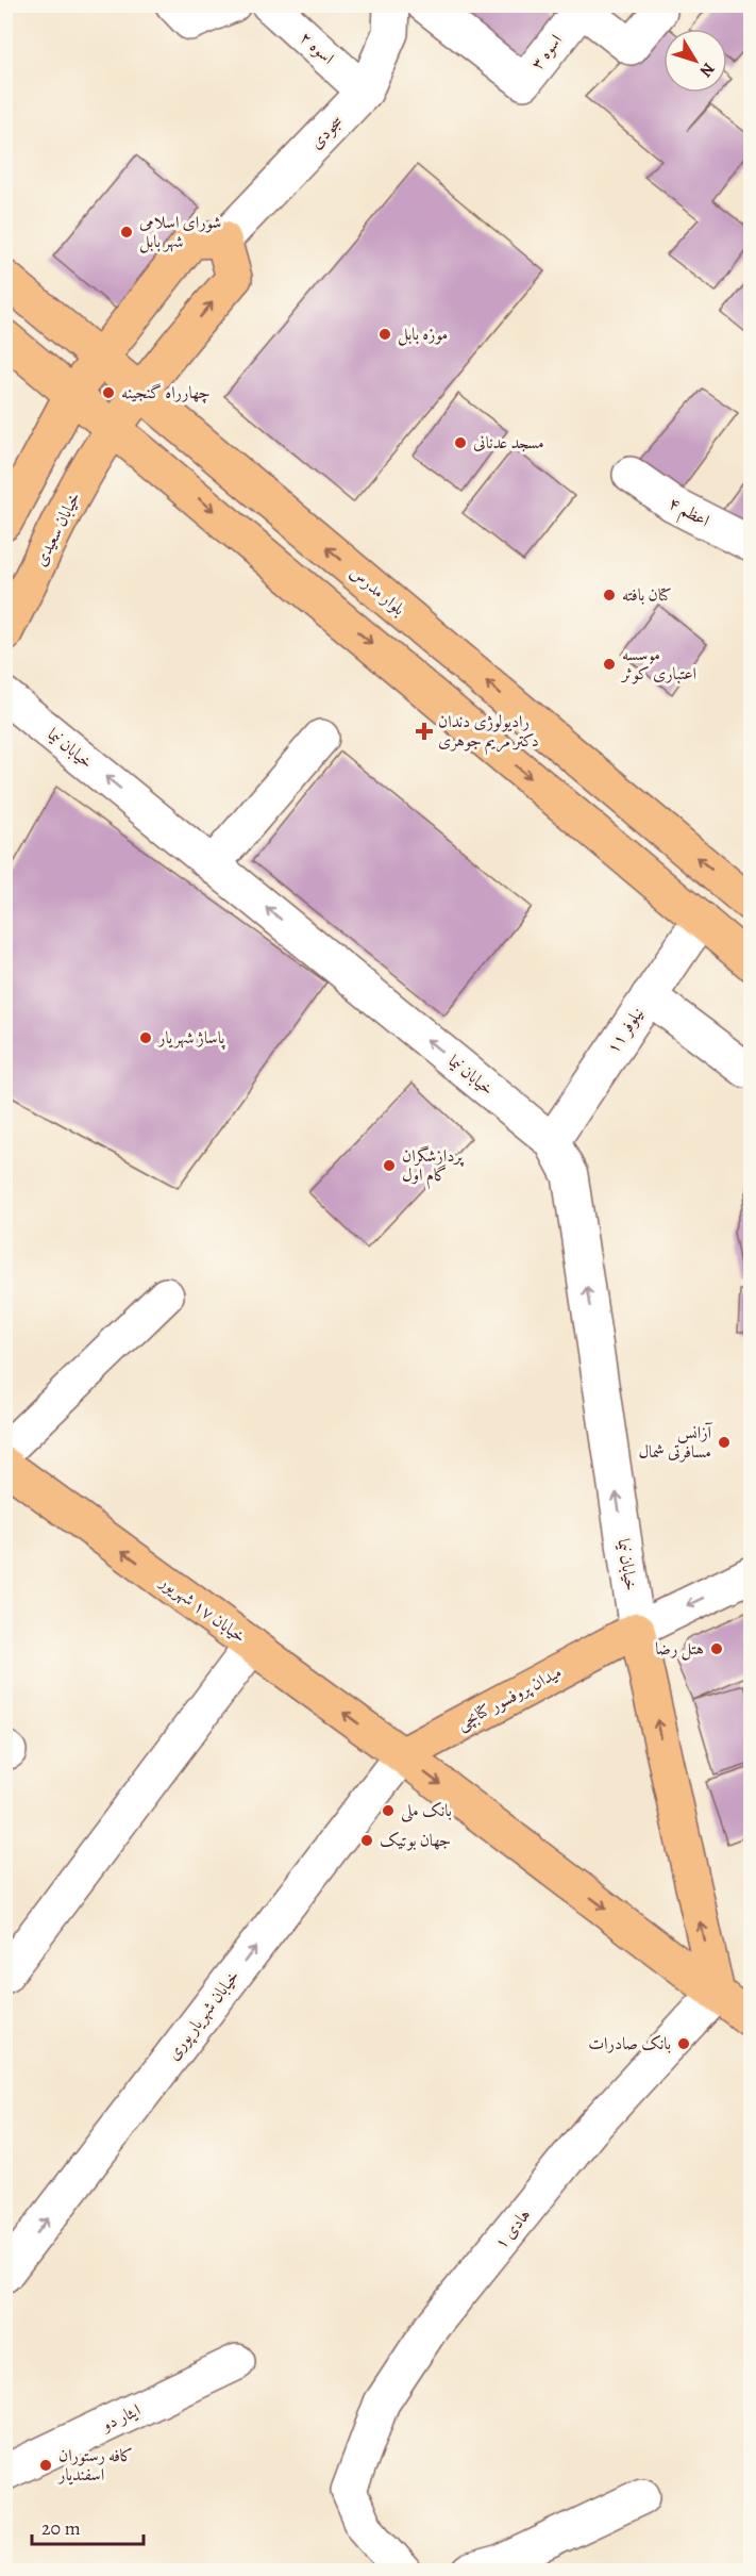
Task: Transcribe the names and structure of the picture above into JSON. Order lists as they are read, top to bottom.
{
  "streets": {
    "main road": [
      "خیابان سعیدی",
      "بلوار مدرس",
      "خیابان ۱۷ شهریور",
      "میدان پروفسور کتابچی"
    ],
    "street": [
      "اسوه ۲",
      "اسوه ۳",
      "سجودی",
      "اعظم ۴",
      "خیابان نیما",
      "نیلوفر ۱۱",
      "خیابان شهریار پوری",
      "هادی ۱",
      "ایثار دو"
    ]
  },
  "crossings": [
    ["اسوه ۲", "سجودی"],
    ["خیابان سعیدی", "بلوار مدرس"],
    ["خیابان نیما", "نیلوفر ۱۱"],
    ["خیابان نیما", "میدان پروفسور کتابچی"],
    ["خیابان ۱۷ شهریور", "میدان پروفسور کتابچی"],
    ["خیابان ۱۷ شهریور", "خیابان شهریار پوری"],
    ["میدان پروفسور کتابچی", "خیابان شهریار پوری"]
  ],
  "one_way": ["خیابان نیما", "خیابان ۱۷ شهریور"],
  "places": {
    "other": [
      "شورای اسلامی شهر بابل",
      "موزه بابل",
      "چهارراه گنجینه",
      "مسجد عدنانی",
      "کتان بافته",
      "موسسه اعتباری کوثر",
      "پاساژ شهریار",
      "پردازشگران گام اول",
      "آزانس مسافرتی شمال",
      "هتل رضا",
      "بانک ملی",
      "جهان بوتیک",
      "بانک صادرات",
      "کافه رستوران اسفندیار"
    ],
    "health": ["رادیولوژی دندان دکتر مریم جوهری"]
  },
  "scale_bar": "20 m",
  "north": "bottom right"
}
